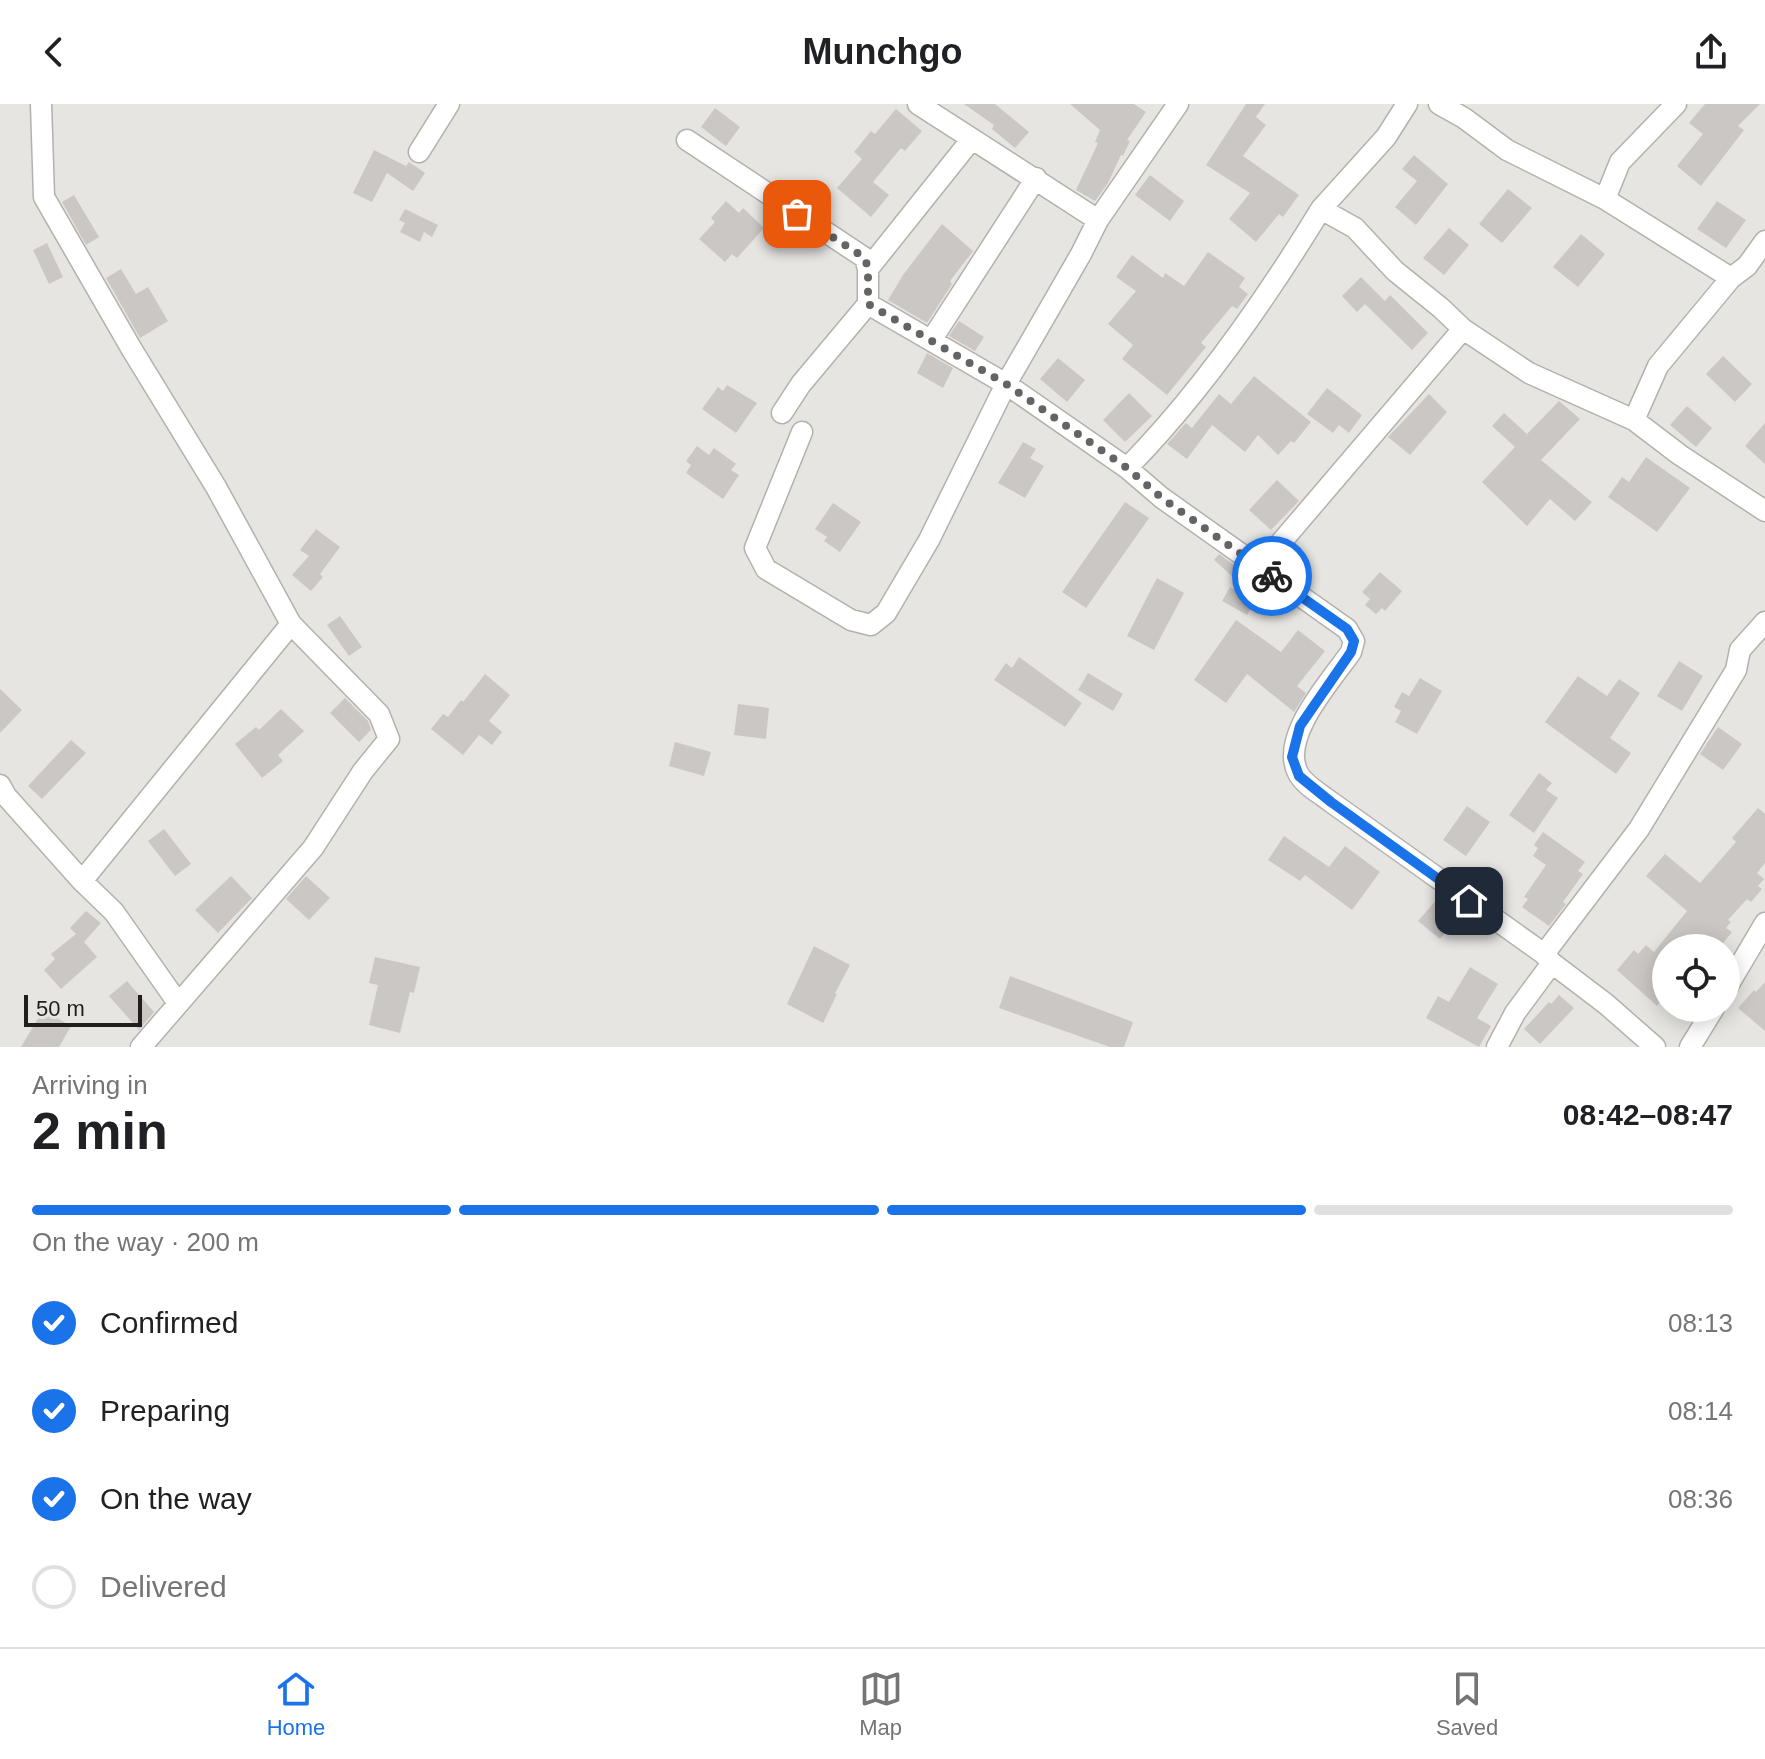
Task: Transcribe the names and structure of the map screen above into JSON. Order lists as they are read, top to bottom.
{
  "scale_bar": "50 m",
  "page": {
    "header": "Munchgo",
    "scale": "50 m",
    "heading": ["2 min", "Arriving in", "08:42–08:47"],
    "bar": "On the way · 200 m",
    "list": [
      ["Confirmed", "08:13"],
      ["Preparing", "08:14"],
      ["On the way", "08:36"],
      "Delivered"
    ],
    "tabs": ["Home", "Map", "Saved"]
  }
}
